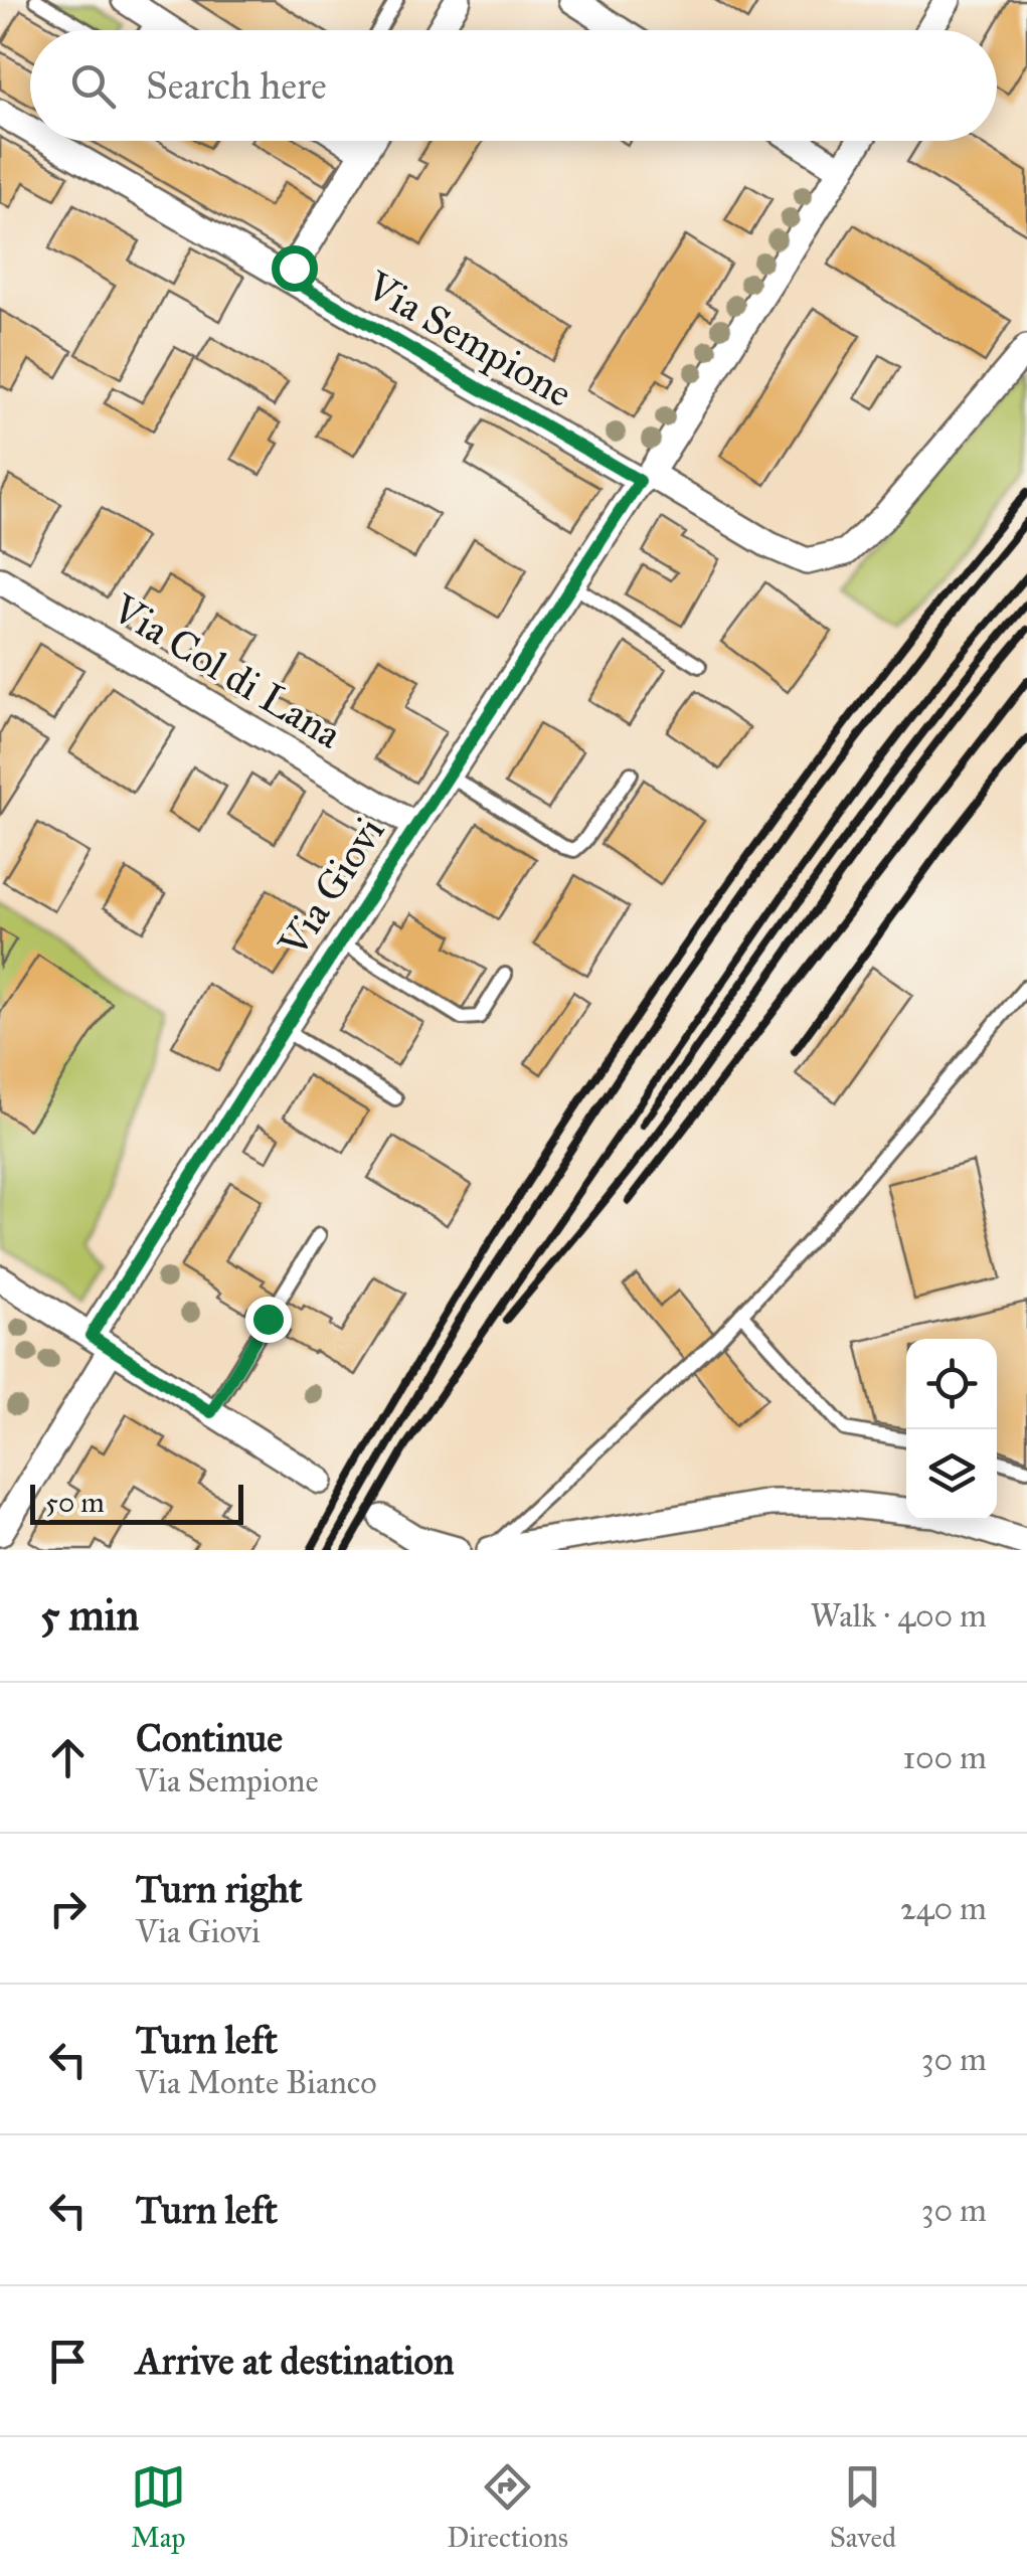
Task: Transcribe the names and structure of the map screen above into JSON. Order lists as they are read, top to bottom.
{
  "streets": {
    "street": ["Via Sempione", "Via Col di Lana", "Via Giovi"]
  },
  "crossings": [
    ["Via Sempione", "Via Giovi"],
    ["Via Col di Lana", "Via Giovi"]
  ],
  "scale_bar": "50 m",
  "page": {
    "search": "Search here",
    "scale": "50 m",
    "heading": ["5 min", "Walk · 400 m"],
    "list": [
      ["Continue", "Via Sempione", "100 m"],
      ["Turn right", "Via Giovi", "240 m"],
      ["Turn left", "Via Monte Bianco", "30 m"],
      ["Turn left", "30 m"],
      "Arrive at destination"
    ],
    "nav": ["Map", "Directions", "Saved"]
  }
}
